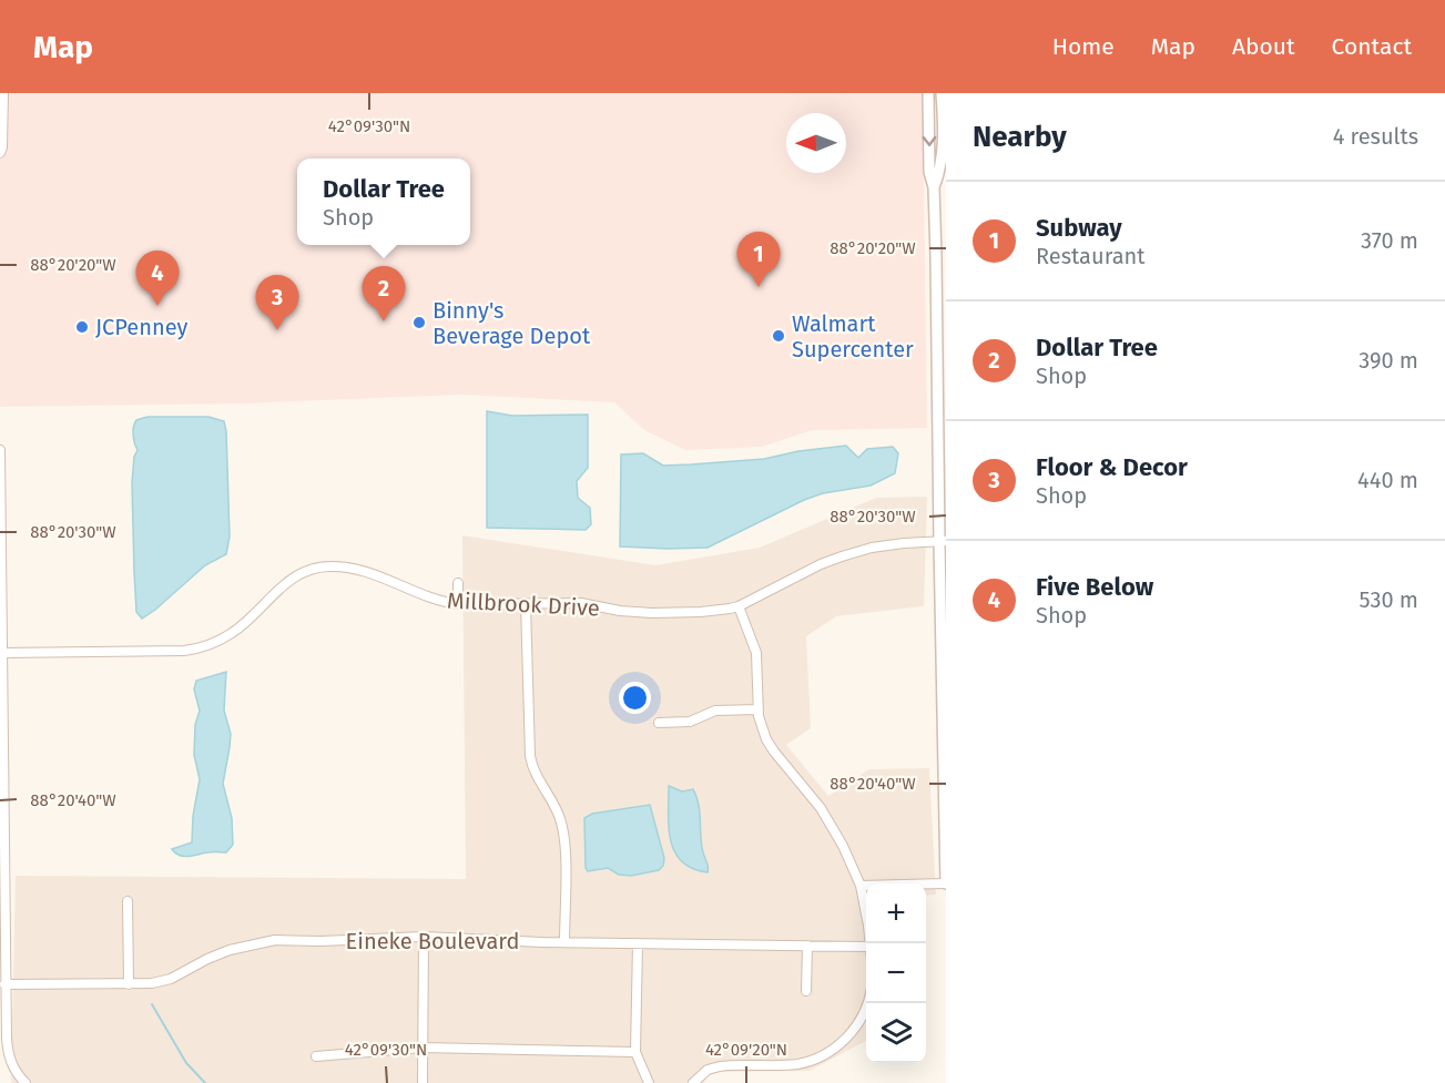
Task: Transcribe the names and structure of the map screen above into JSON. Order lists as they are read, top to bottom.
{
  "streets": {
    "street": ["Millbrook Drive", "Eineke Boulevard"]
  },
  "places": ["Binny's Beverage Depot", "JCPenney", "Walmart Supercenter"],
  "north": "left",
  "page": {
    "header": "Map",
    "nav": [
      "Home",
      "Map",
      "About",
      "Contact"
    ],
    "heading": ["Nearby", "4 results"],
    "popup": ["Dollar Tree", "Shop"],
    "list": [
      {
        "mark": "1",
        "name": "Subway",
        "note": "Restaurant",
        "value": "370 m"
      },
      {
        "mark": "2",
        "name": "Dollar Tree",
        "note": "Shop",
        "value": "390 m"
      },
      {
        "mark": "3",
        "name": "Floor & Decor",
        "note": "Shop",
        "value": "440 m"
      },
      {
        "mark": "4",
        "name": "Five Below",
        "note": "Shop",
        "value": "530 m"
      }
    ],
    "pins": [
      "1",
      "4",
      "2",
      "3"
    ],
    "map_buttons": ["+", "−"]
  },
  "coordinates": [
    "42°09'30\"N",
    "88°20'20\"W",
    "88°20'30\"W",
    "88°20'40\"W",
    "42°09'20\"N"
  ]
}
